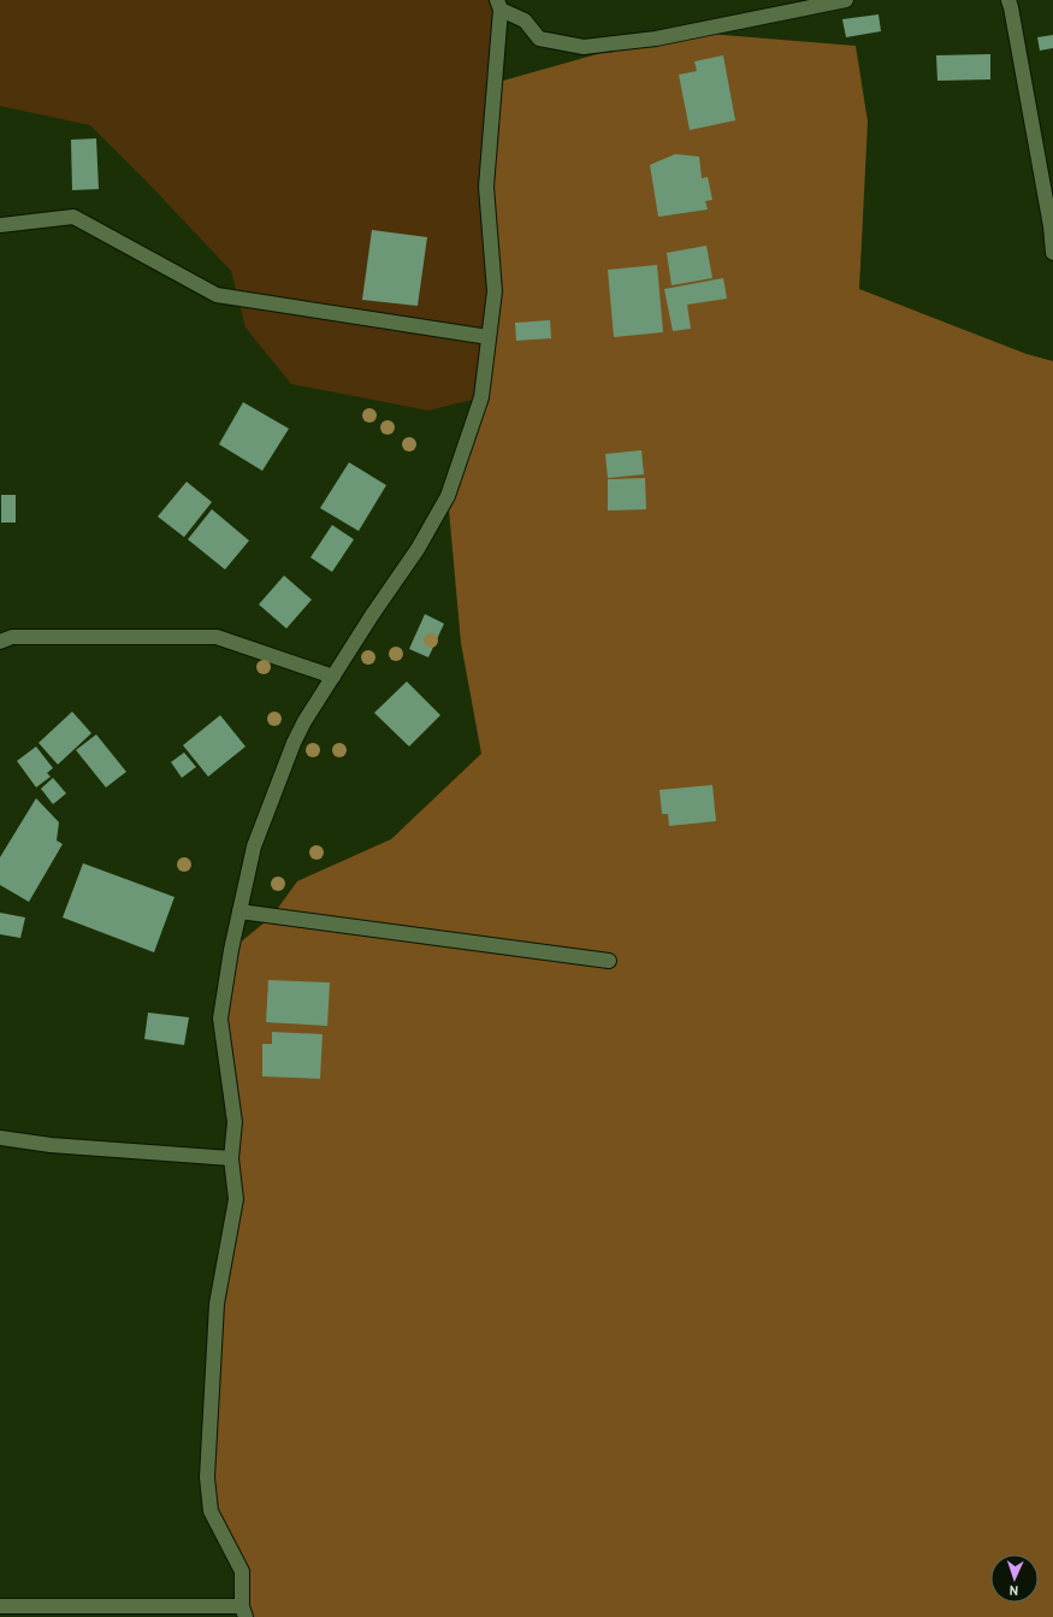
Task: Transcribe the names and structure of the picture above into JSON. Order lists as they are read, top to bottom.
{
  "north": "bottom"
}
